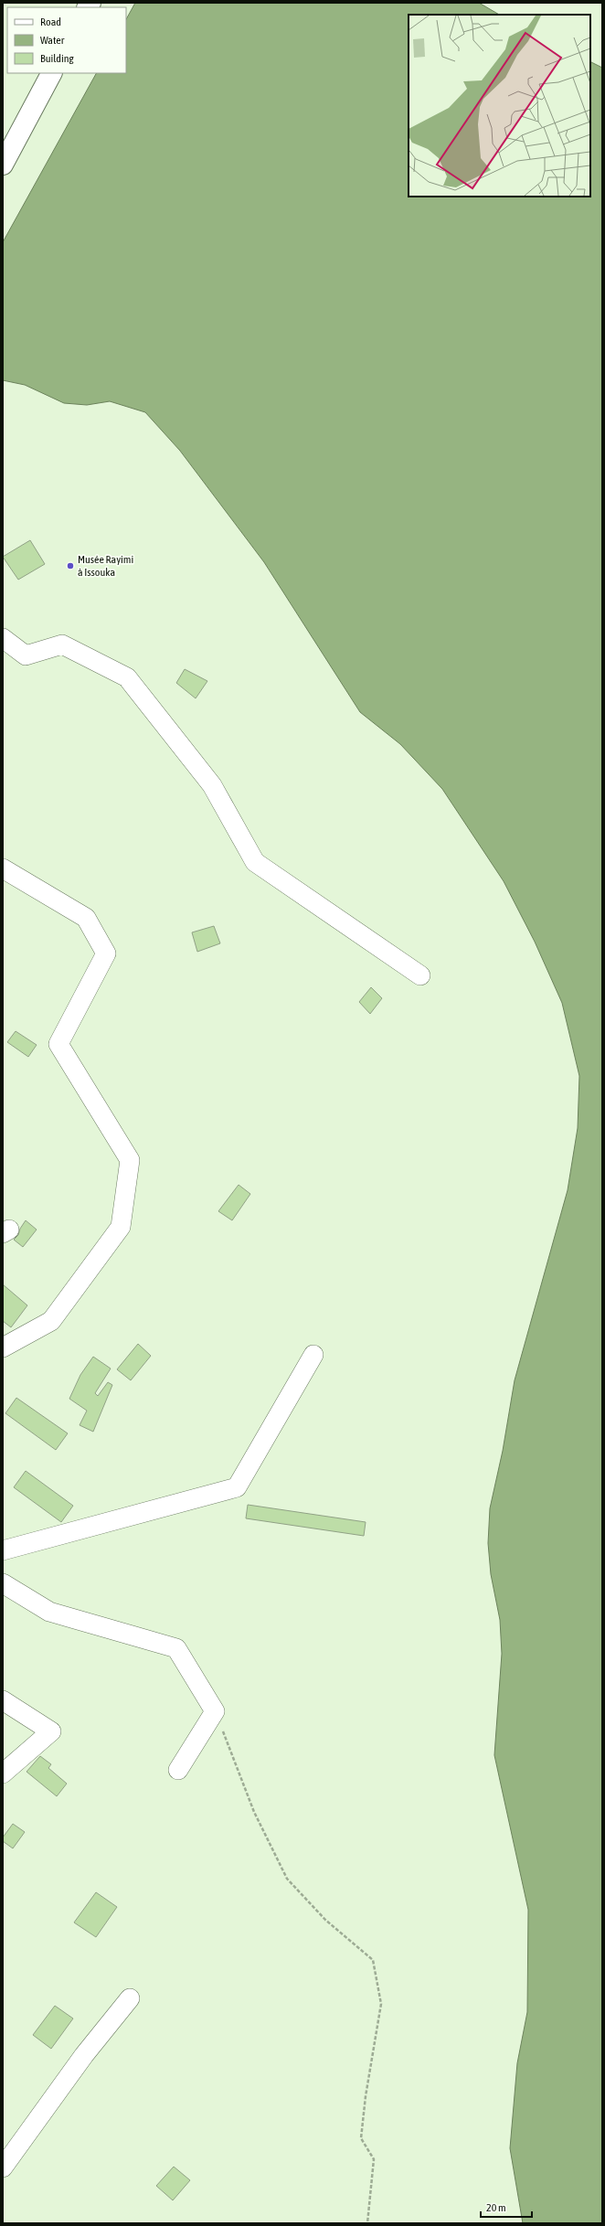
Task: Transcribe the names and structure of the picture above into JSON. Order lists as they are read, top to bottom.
{
  "places": ["Musée Rayimi à Issouka"],
  "legend": ["Road", "Water", "Building"],
  "scale_bar": "20 m"
}
